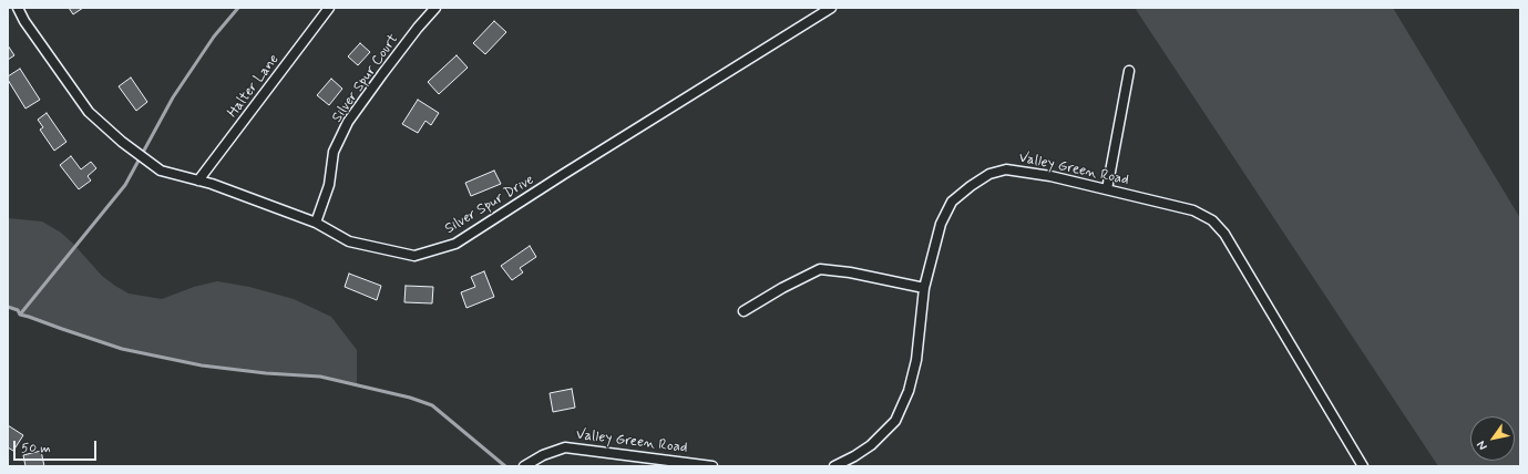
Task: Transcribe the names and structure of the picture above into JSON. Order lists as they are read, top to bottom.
{
  "streets": {
    "street": [
      "Silver Spur Court",
      "Halter Lane",
      "Valley Green Road",
      "Silver Spur Drive"
    ]
  },
  "crossings": [
    ["Silver Spur Court", "Silver Spur Drive"],
    ["Halter Lane", "Silver Spur Drive"]
  ],
  "scale_bar": "50 m",
  "north": "bottom left"
}
